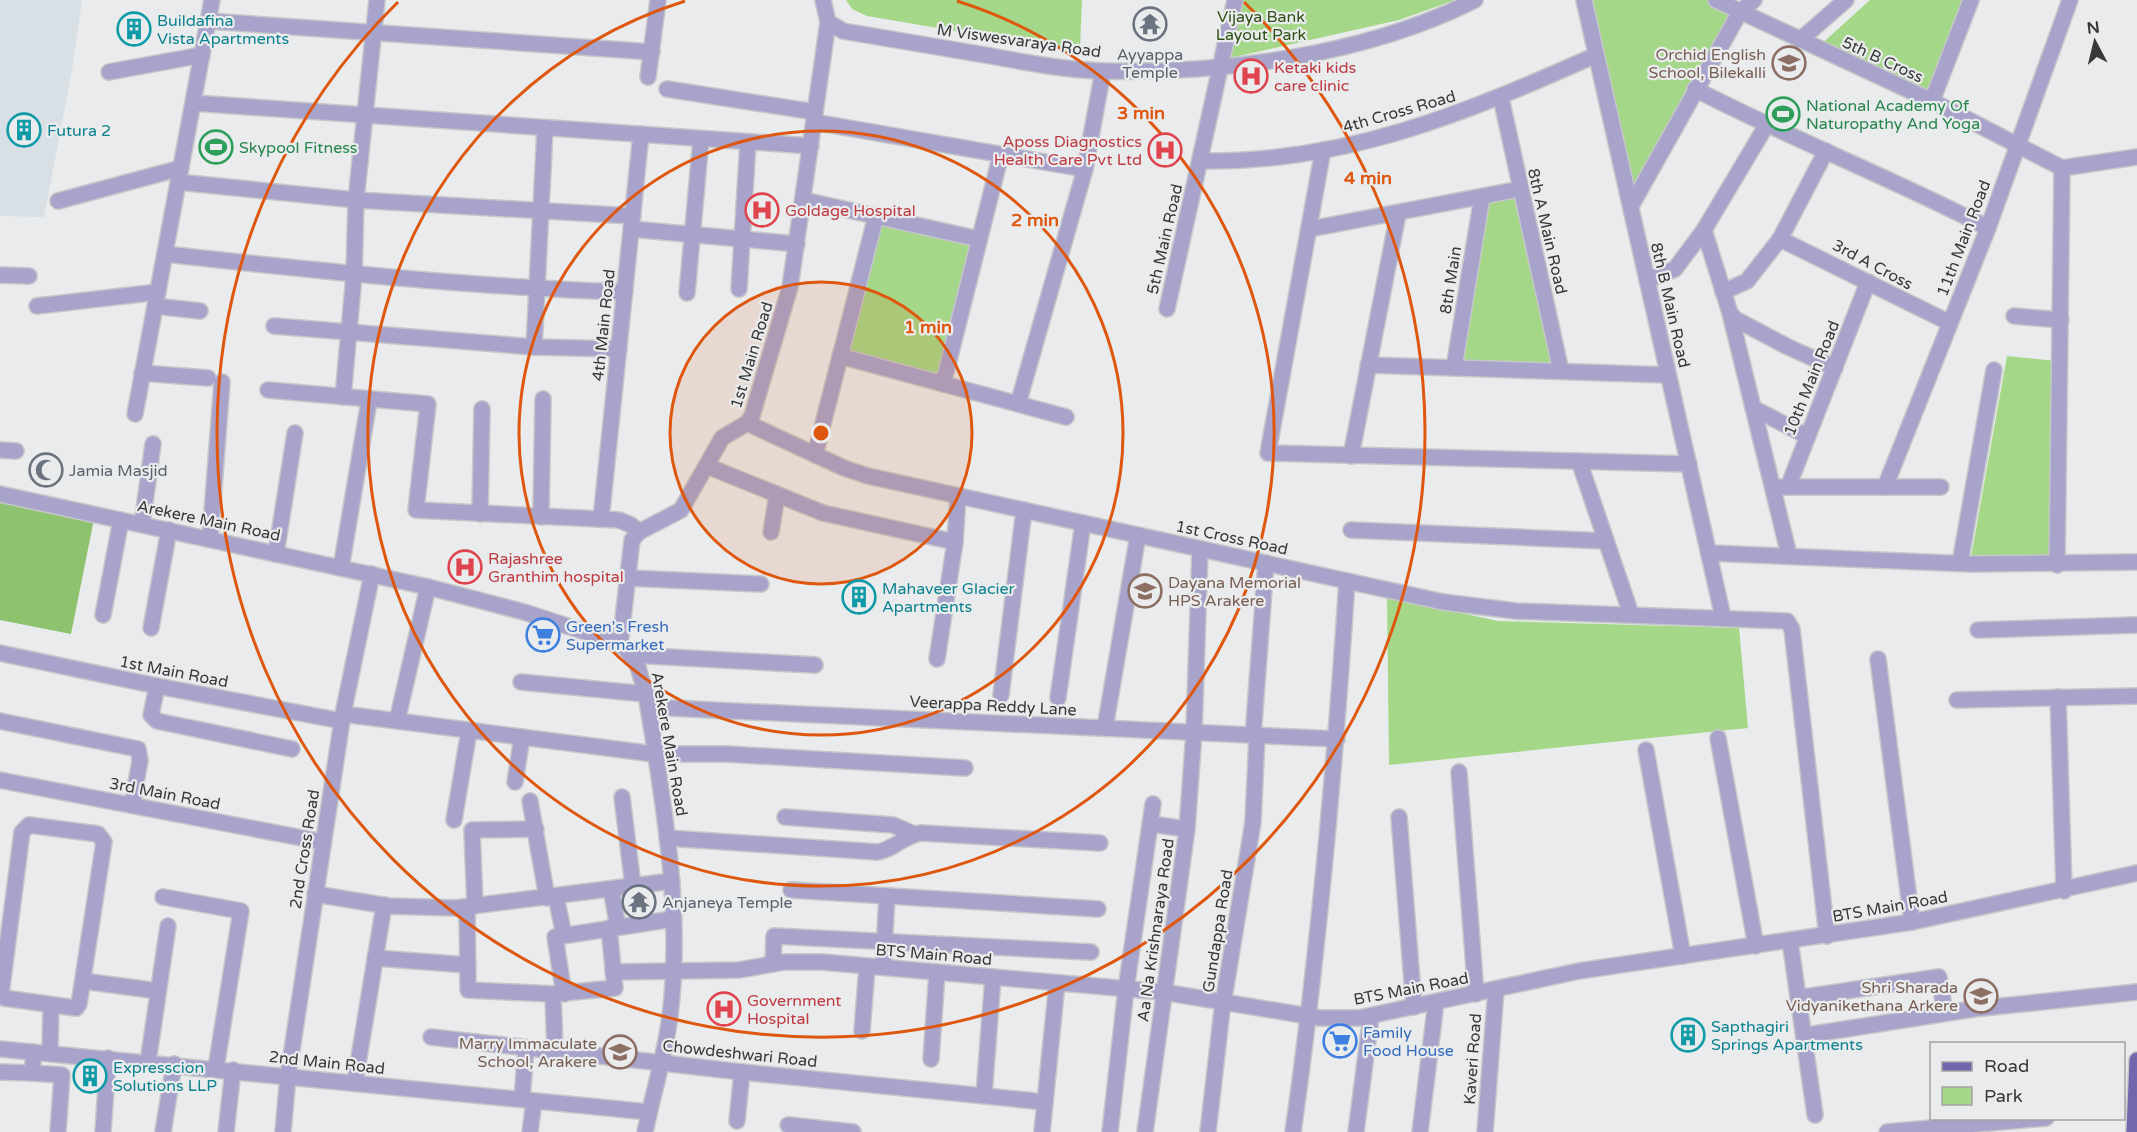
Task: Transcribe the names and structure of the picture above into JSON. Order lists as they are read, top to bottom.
{
  "streets": {
    "street": [
      "M Viswesvaraya Road",
      "5th B Cross",
      "4th Cross Road",
      "8th A Main Road",
      "11th Main Road",
      "5th Main Road",
      "3rd A Cross",
      "8th Main",
      "8th B Main Road",
      "4th Main Road",
      "1st Main Road",
      "10th Main Road",
      "Arekere Main Road",
      "1st Cross Road",
      "Veerappa Reddy Lane",
      "3rd Main Road",
      "2nd Cross Road",
      "BTS Main Road",
      "Aa Na Krishnaraya Road",
      "Gundappa Road",
      "Chowdeshwari Road",
      "Kaveri Road",
      "2nd Main Road"
    ]
  },
  "crossings": [
    ["M Viswesvaraya Road", "5th Main Road"],
    ["M Viswesvaraya Road", "1st Main Road"],
    ["5th B Cross", "11th Main Road"],
    ["4th Cross Road", "8th A Main Road"],
    ["4th Cross Road", "5th Main Road"],
    ["4th Cross Road", "8th B Main Road"],
    ["11th Main Road", "3rd A Cross"],
    ["3rd A Cross", "10th Main Road"],
    ["8th B Main Road", "1st Cross Road"],
    ["1st Main Road", "Arekere Main Road"],
    ["1st Main Road", "1st Cross Road"],
    ["1st Main Road", "2nd Cross Road"],
    ["Arekere Main Road", "Veerappa Reddy Lane"],
    ["Arekere Main Road", "2nd Cross Road"],
    ["Arekere Main Road", "BTS Main Road"],
    ["Arekere Main Road", "Chowdeshwari Road"],
    ["Arekere Main Road", "2nd Main Road"],
    ["1st Cross Road", "BTS Main Road"],
    ["1st Cross Road", "Aa Na Krishnaraya Road"],
    ["1st Cross Road", "Gundappa Road"],
    ["Veerappa Reddy Lane", "Aa Na Krishnaraya Road"],
    ["Veerappa Reddy Lane", "Gundappa Road"],
    ["3rd Main Road", "2nd Cross Road"],
    ["2nd Cross Road", "2nd Main Road"],
    ["BTS Main Road", "Aa Na Krishnaraya Road"],
    ["BTS Main Road", "Gundappa Road"],
    ["BTS Main Road", "Kaveri Road"]
  ],
  "parks": ["Vijaya Bank Layout Park"],
  "places": {
    "temple": ["Ayyappa Temple", "Anjaneya Temple"],
    "building": [
      "Buildafina Vista Apartments",
      "Futura 2",
      "Mahaveer Glacier Apartments",
      "Sapthagiri Springs Apartments",
      "Expresscion Solutions LLP"
    ],
    "school or university": [
      "Orchid English School, Bilekalli",
      "Dayana Memorial HPS Arakere",
      "Shri Sharada Vidyanikethana Arkere",
      "Marry Immaculate School, Arakere"
    ],
    "hospital": [
      "Ketaki kids care clinic",
      "Aposs Diagnostics Health Care Pvt Ltd",
      "Goldage Hospital",
      "Rajashree Granthim hospital",
      "Government Hospital"
    ],
    "sports": ["National Academy Of Naturopathy And Yoga", "Skypool Fitness"],
    "mosque": ["Jamia Masjid"],
    "supermarket": ["Green's Fresh Supermarket", "Family Food House"]
  },
  "legend": ["Road", "Park"],
  "north": "top",
  "rings": [
    "3 min",
    "4 min",
    "2 min",
    "1 min"
  ]
}
